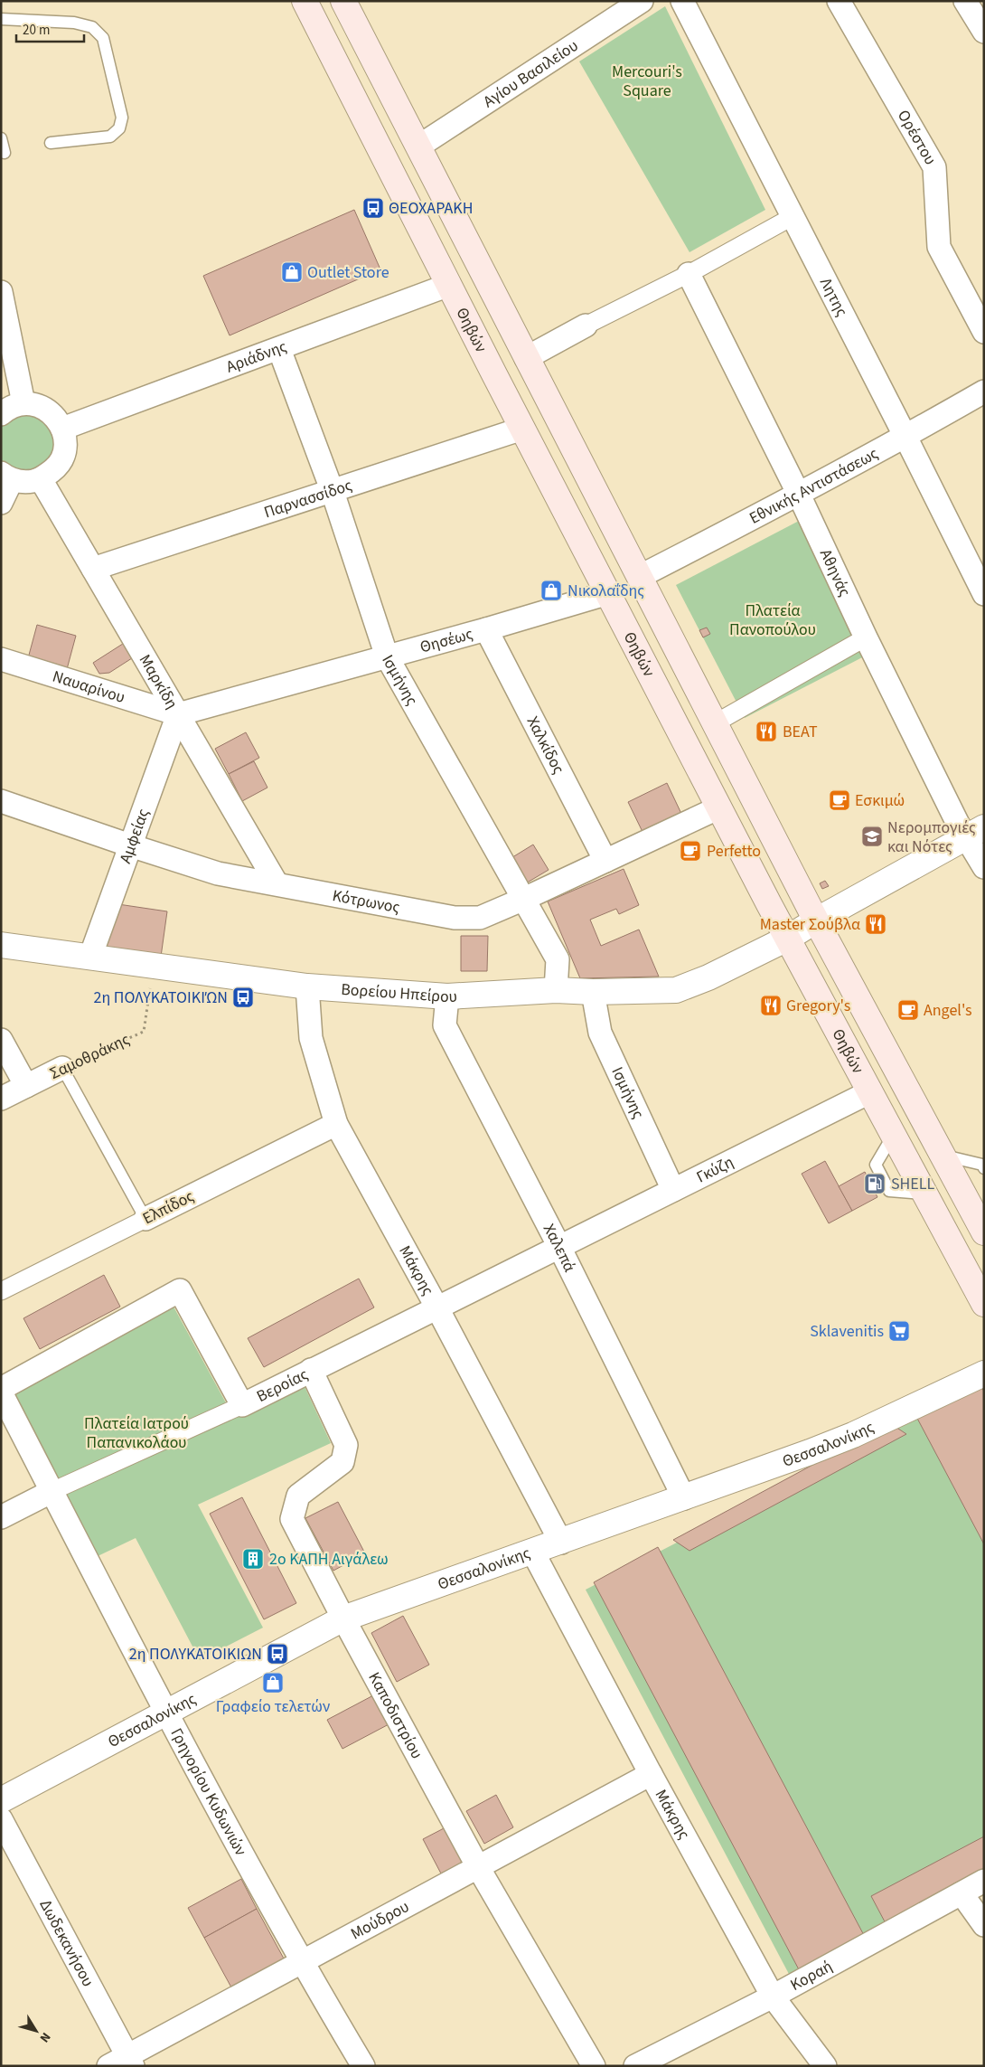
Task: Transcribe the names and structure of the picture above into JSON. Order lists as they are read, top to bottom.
{
  "streets": {
    "main road": ["Θηβών"],
    "street": [
      "Αγίου Βασιλείου",
      "Ορέστου",
      "Λητης",
      "Αριάδνης",
      "Εθνικής Αντιστάσεως",
      "Παρνασσίδος",
      "Αθηνάς",
      "Θησέως",
      "Ισμήνης",
      "Μαρκίδη",
      "Ναυαρίνου",
      "Χαλκίδος",
      "Αμφείας",
      "Κότρωνος",
      "Βορείου Ηπείρου",
      "Σαμοθράκης",
      "Γκύζη",
      "Ελπίδος",
      "Χαλεπά",
      "Μάκρης",
      "Βεροίας",
      "Θεσσαλονίκης",
      "Καποδιστρίου",
      "Γρηγορίου Κυδωνιών",
      "Μούδρου",
      "Δωδεκανήσου",
      "Κοραή"
    ]
  },
  "crossings": [
    ["Λητης", "Εθνικής Αντιστάσεως"],
    ["Θηβών", "Αριάδνης"],
    ["Θηβών", "Παρνασσίδος"],
    ["Θηβών", "Θησέως"],
    ["Θηβών", "Κότρωνος"],
    ["Θηβών", "Βορείου Ηπείρου"],
    ["Θηβών", "Γκύζη"],
    ["Αριάδνης", "Ισμήνης"],
    ["Εθνικής Αντιστάσεως", "Αθηνάς"],
    ["Παρνασσίδος", "Ισμήνης"],
    ["Παρνασσίδος", "Μαρκίδη"],
    ["Αθηνάς", "Βορείου Ηπείρου"],
    ["Θησέως", "Ισμήνης"],
    ["Θησέως", "Μαρκίδη"],
    ["Θησέως", "Ναυαρίνου"],
    ["Θησέως", "Χαλκίδος"],
    ["Θησέως", "Αμφείας"],
    ["Ισμήνης", "Κότρωνος"],
    ["Ισμήνης", "Βορείου Ηπείρου"],
    ["Ισμήνης", "Γκύζη"],
    ["Μαρκίδη", "Ναυαρίνου"],
    ["Μαρκίδη", "Αμφείας"],
    ["Μαρκίδη", "Κότρωνος"],
    ["Ναυαρίνου", "Αμφείας"],
    ["Χαλκίδος", "Κότρωνος"],
    ["Αμφείας", "Κότρωνος"],
    ["Αμφείας", "Βορείου Ηπείρου"],
    ["Βορείου Ηπείρου", "Σαμοθράκης"],
    ["Βορείου Ηπείρου", "Χαλεπά"],
    ["Βορείου Ηπείρου", "Μάκρης"],
    ["Γκύζη", "Χαλεπά"],
    ["Γκύζη", "Βεροίας"],
    ["Ελπίδος", "Μάκρης"],
    ["Χαλεπά", "Βεροίας"],
    ["Χαλεπά", "Θεσσαλονίκης"],
    ["Μάκρης", "Βεροίας"],
    ["Μάκρης", "Θεσσαλονίκης"],
    ["Μάκρης", "Μούδρου"],
    ["Μάκρης", "Κοραή"],
    ["Βεροίας", "Καποδιστρίου"],
    ["Βεροίας", "Γρηγορίου Κυδωνιών"],
    ["Θεσσαλονίκης", "Καποδιστρίου"],
    ["Θεσσαλονίκης", "Γρηγορίου Κυδωνιών"],
    ["Καποδιστρίου", "Μούδρου"],
    ["Γρηγορίου Κυδωνιών", "Μούδρου"],
    ["Μούδρου", "Δωδεκανήσου"]
  ],
  "parks": ["Mercouri's Square", "Πλατεία Πανοπούλου", "Πλατεία Ιατρού Παπανικολάου"],
  "places": {
    "bus stop": ["ΘΕΟΧΑΡΑΚΗ", "2η ΠΟΛΥΚΑΤΟΙΚΙΏΝ", "2η ΠΟΛΥΚΑΤΟΙΚΙΩΝ"],
    "shop": ["Outlet Store", "Νικολαΐδης", "Γραφείο τελετών"],
    "restaurant": ["ΒΕΑΤ", "Master Σούβλα", "Gregory's"],
    "cafe": ["Εσκιμώ", "Perfetto", "Angel's"],
    "school or university": ["Νερομπογιές και Νότες"],
    "fuel station": ["SHELL"],
    "supermarket": ["Sklavenitis"],
    "building": ["2ο ΚΑΠΗ Αιγάλεω"]
  },
  "scale_bar": "20 m",
  "north": "bottom right"
}
